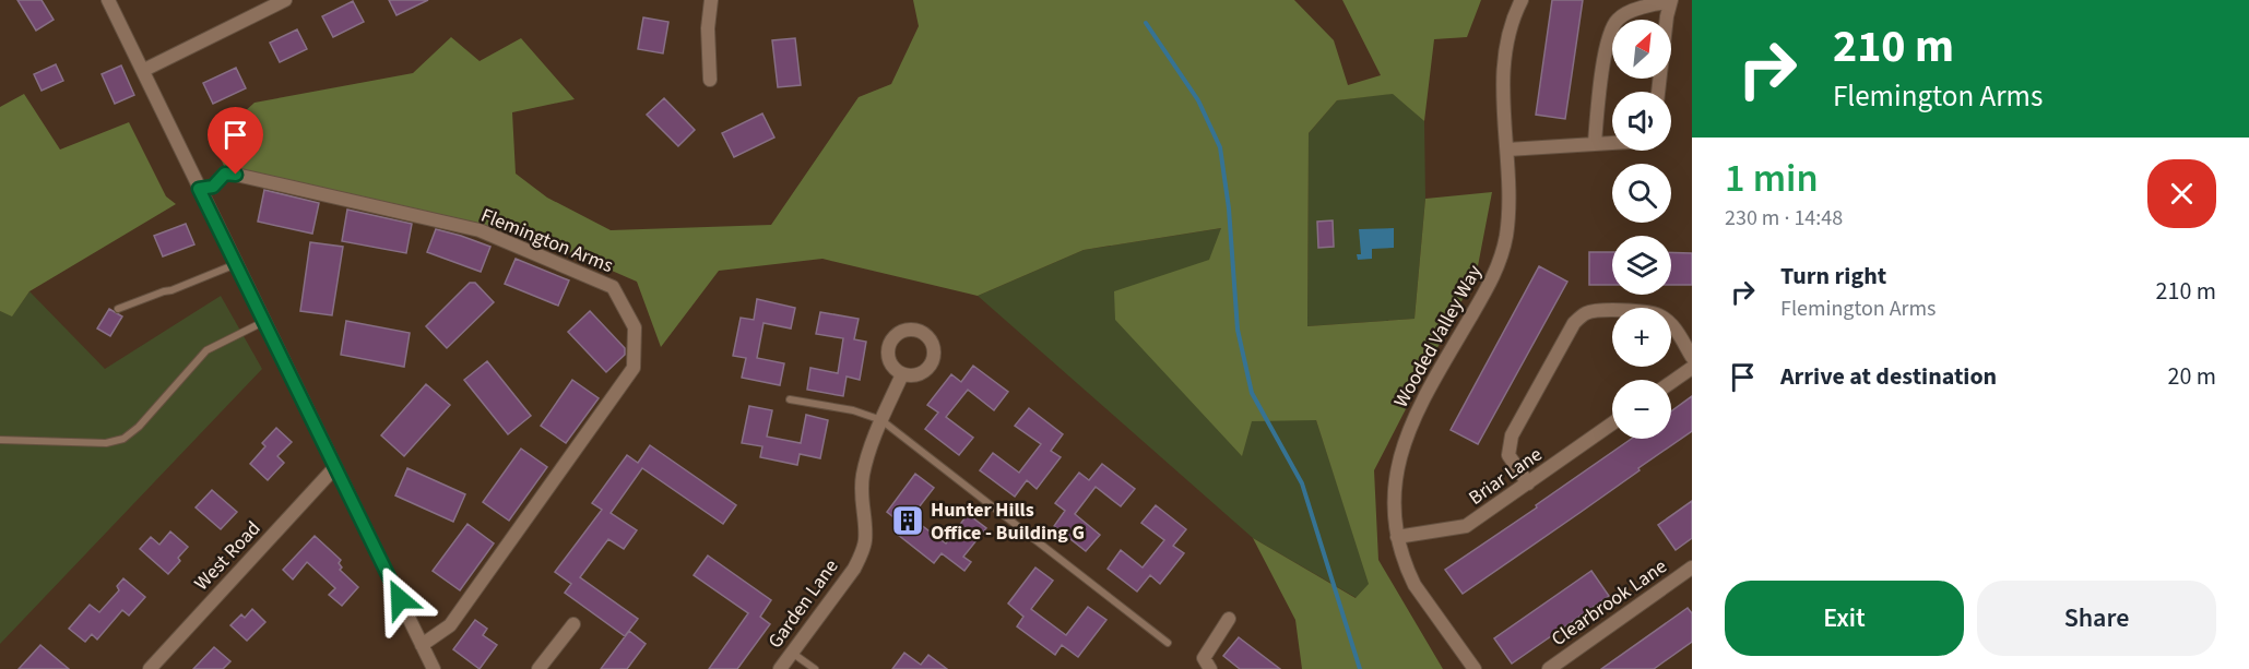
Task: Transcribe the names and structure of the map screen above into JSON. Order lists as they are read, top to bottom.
{
  "streets": {
    "street": [
      "Flemington Arms",
      "Wooded Valley Way",
      "Briar Lane",
      "West Road",
      "Clearbrook Lane",
      "Garden Lane"
    ]
  },
  "crossings": [
    ["Wooded Valley Way", "Briar Lane"]
  ],
  "places": {
    "building": ["Hunter Hills Office - Building G"]
  },
  "north": "top right",
  "page": {
    "turn": ["210 m", "Flemington Arms"],
    "map_buttons": ["+", "−"],
    "heading": ["1 min", "230 m · 14:48"],
    "list": [
      {
        "name": "Turn right",
        "note": "Flemington Arms",
        "value": "210 m"
      },
      {
        "name": "Arrive at destination",
        "value": "20 m"
      }
    ],
    "buttons": ["Exit", "Share"]
  }
}
